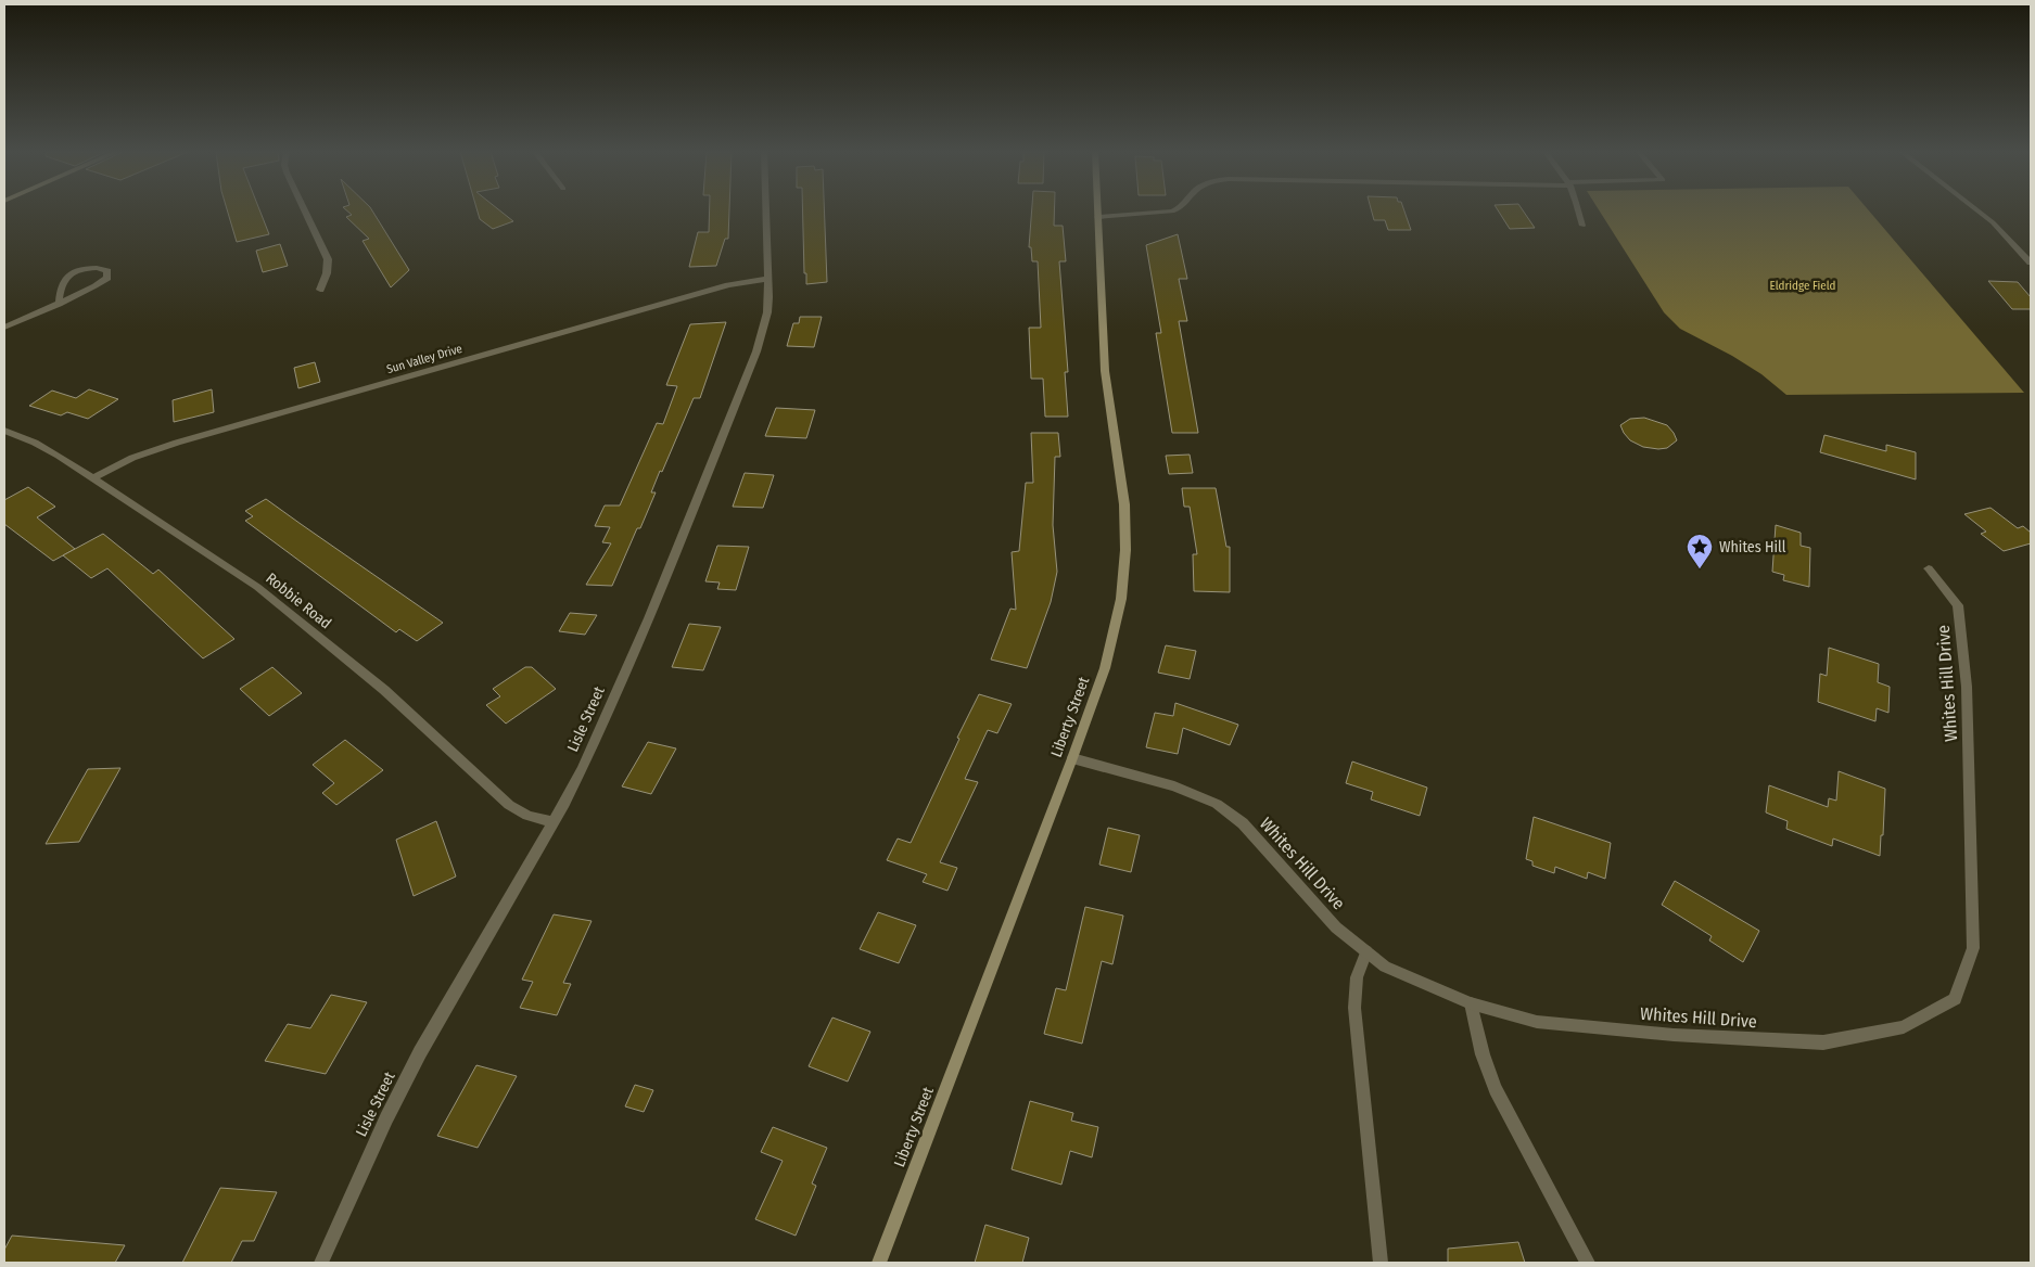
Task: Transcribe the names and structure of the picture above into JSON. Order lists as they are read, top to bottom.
{
  "streets": {
    "main road": ["Liberty Street"],
    "street": [
      "Sun Valley Drive",
      "Robbie Road",
      "Whites Hill Drive",
      "Lisle Street"
    ]
  },
  "crossings": [
    ["Sun Valley Drive", "Robbie Road"],
    ["Sun Valley Drive", "Lisle Street"],
    ["Robbie Road", "Lisle Street"],
    ["Whites Hill Drive", "Liberty Street"]
  ],
  "parks": ["Eldridge Field"],
  "places": {
    "place": ["Whites Hill"]
  }
}
